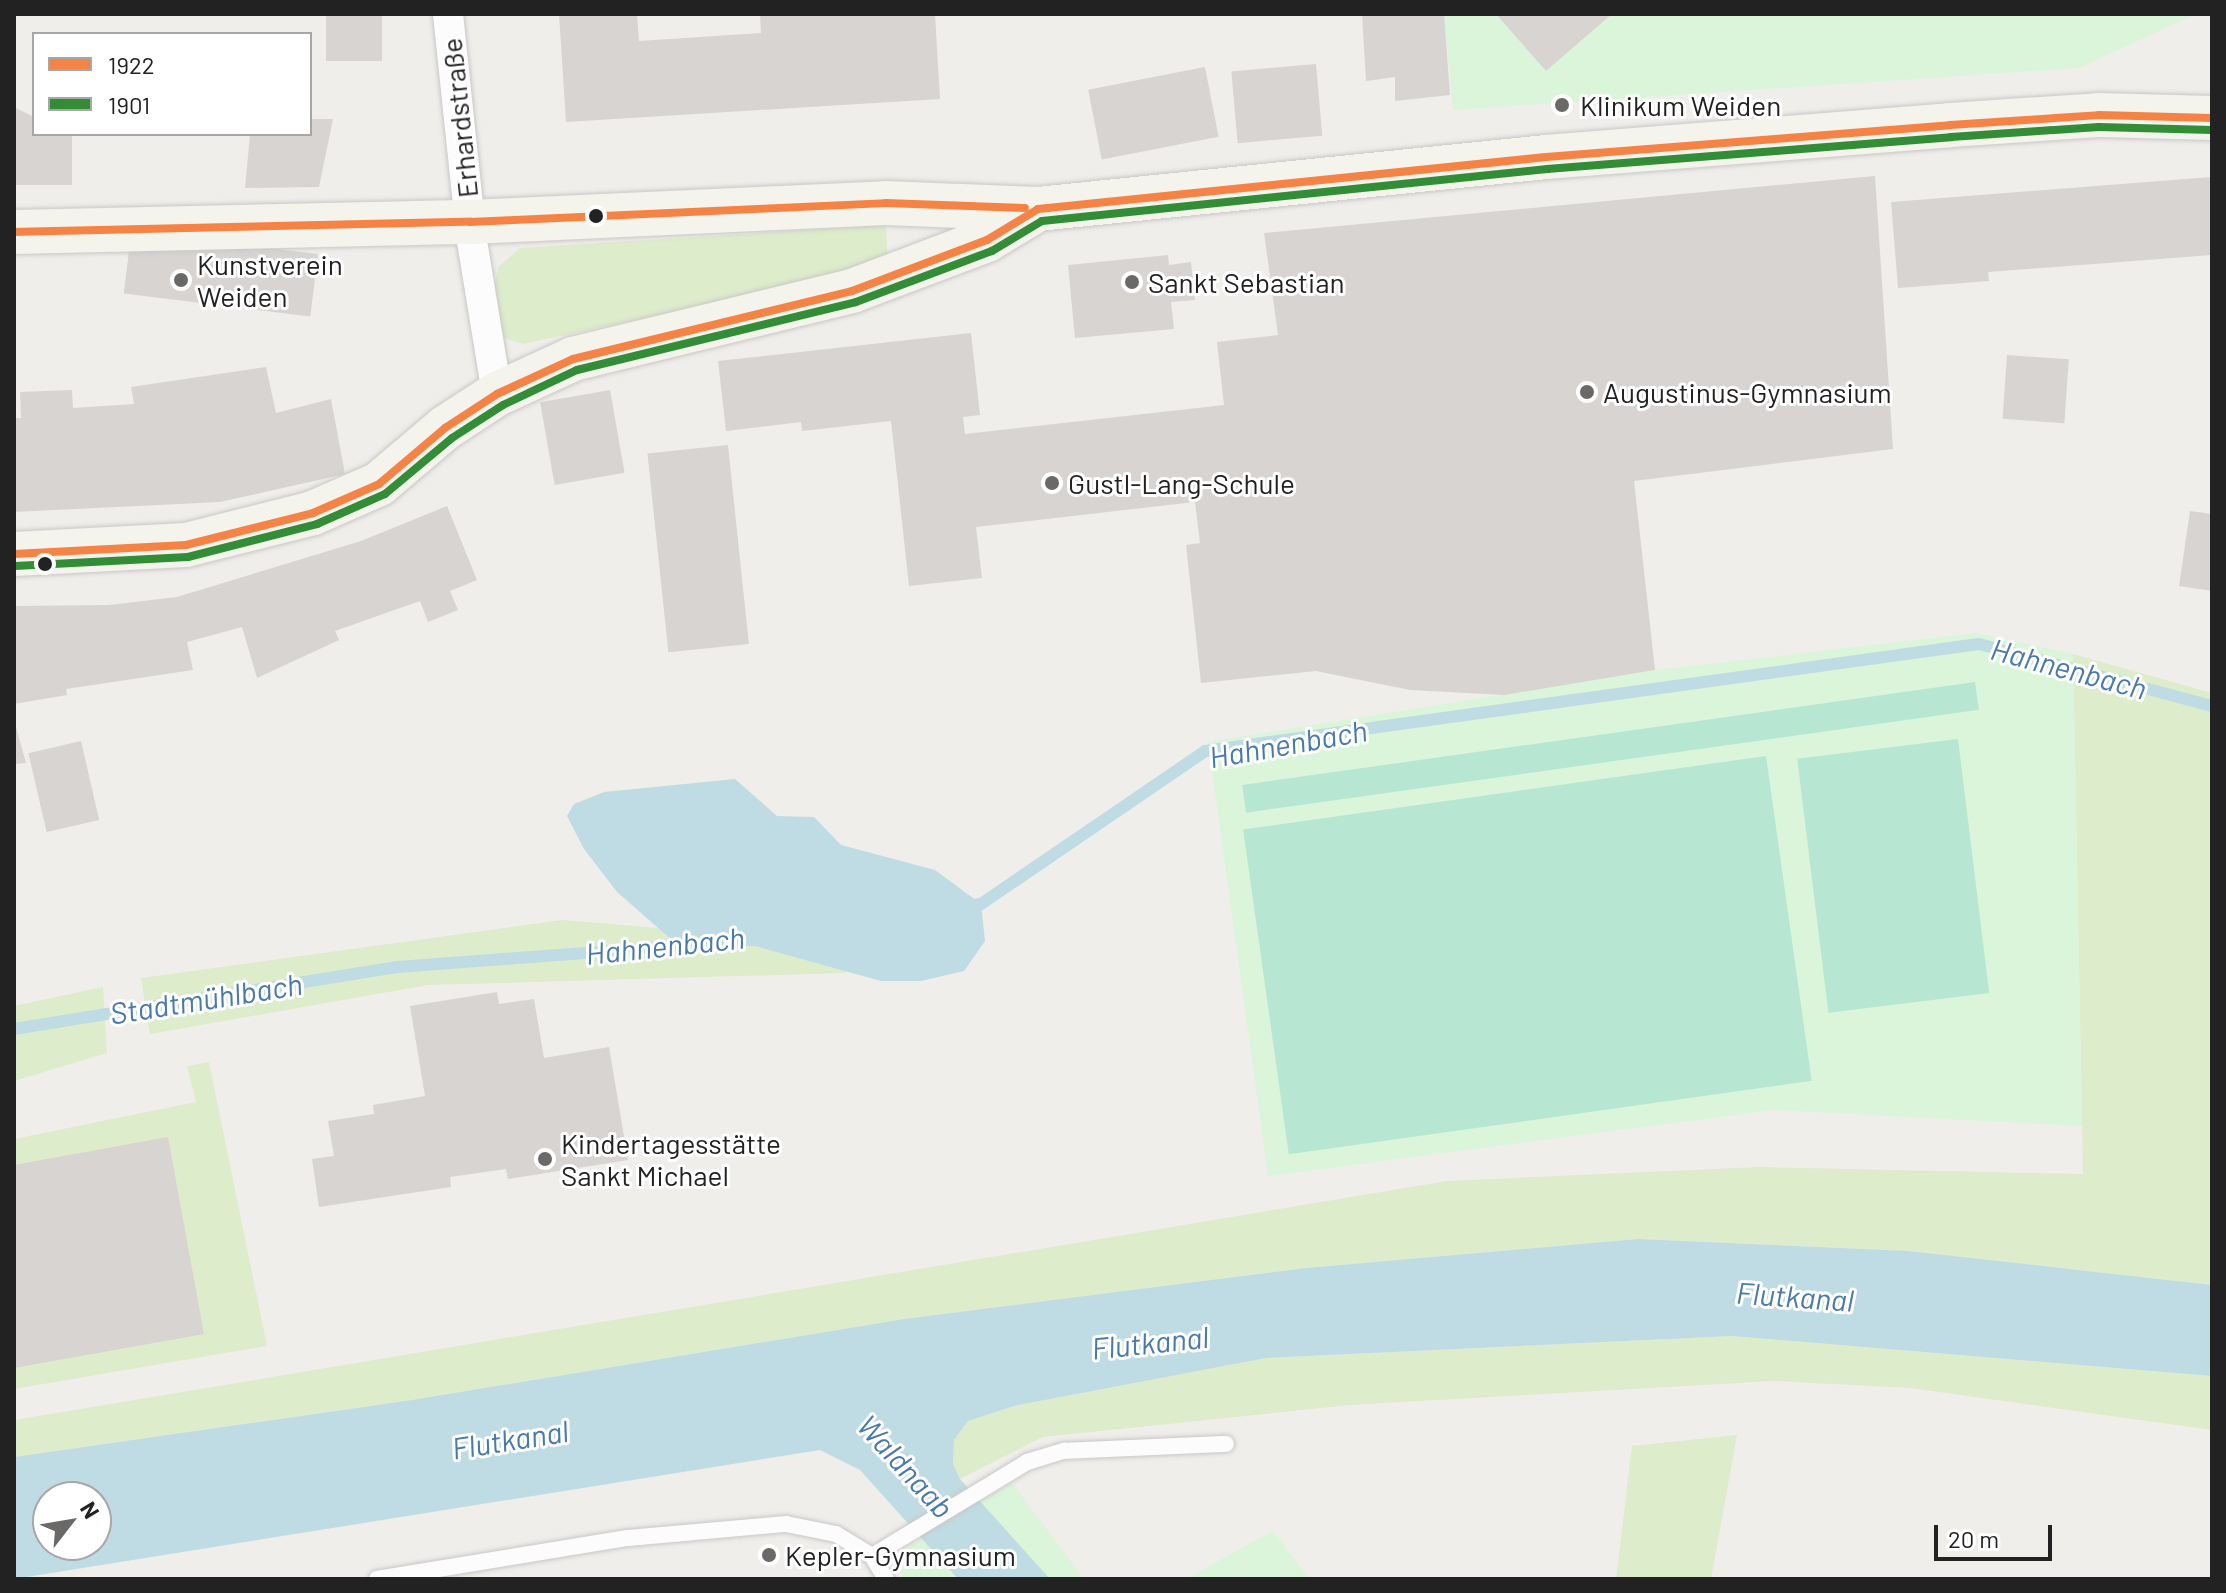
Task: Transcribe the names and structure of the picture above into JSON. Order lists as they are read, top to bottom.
{
  "streets": {
    "street": ["Erhardstraße"]
  },
  "water": [
    "Hahnenbach",
    "Stadtmühlbach",
    "Flutkanal",
    "Waldnaab"
  ],
  "places": [
    "Klinikum Weiden",
    "Kunstverein Weiden",
    "Sankt Sebastian",
    "Augustinus-Gymnasium",
    "Gustl-Lang-Schule",
    "Kindertagesstätte Sankt Michael",
    "Kepler-Gymnasium"
  ],
  "lines": ["transit line 1922", "transit line 1901"],
  "legend": ["1922", "1901"],
  "scale_bar": "20 m",
  "north": "top right"
}
